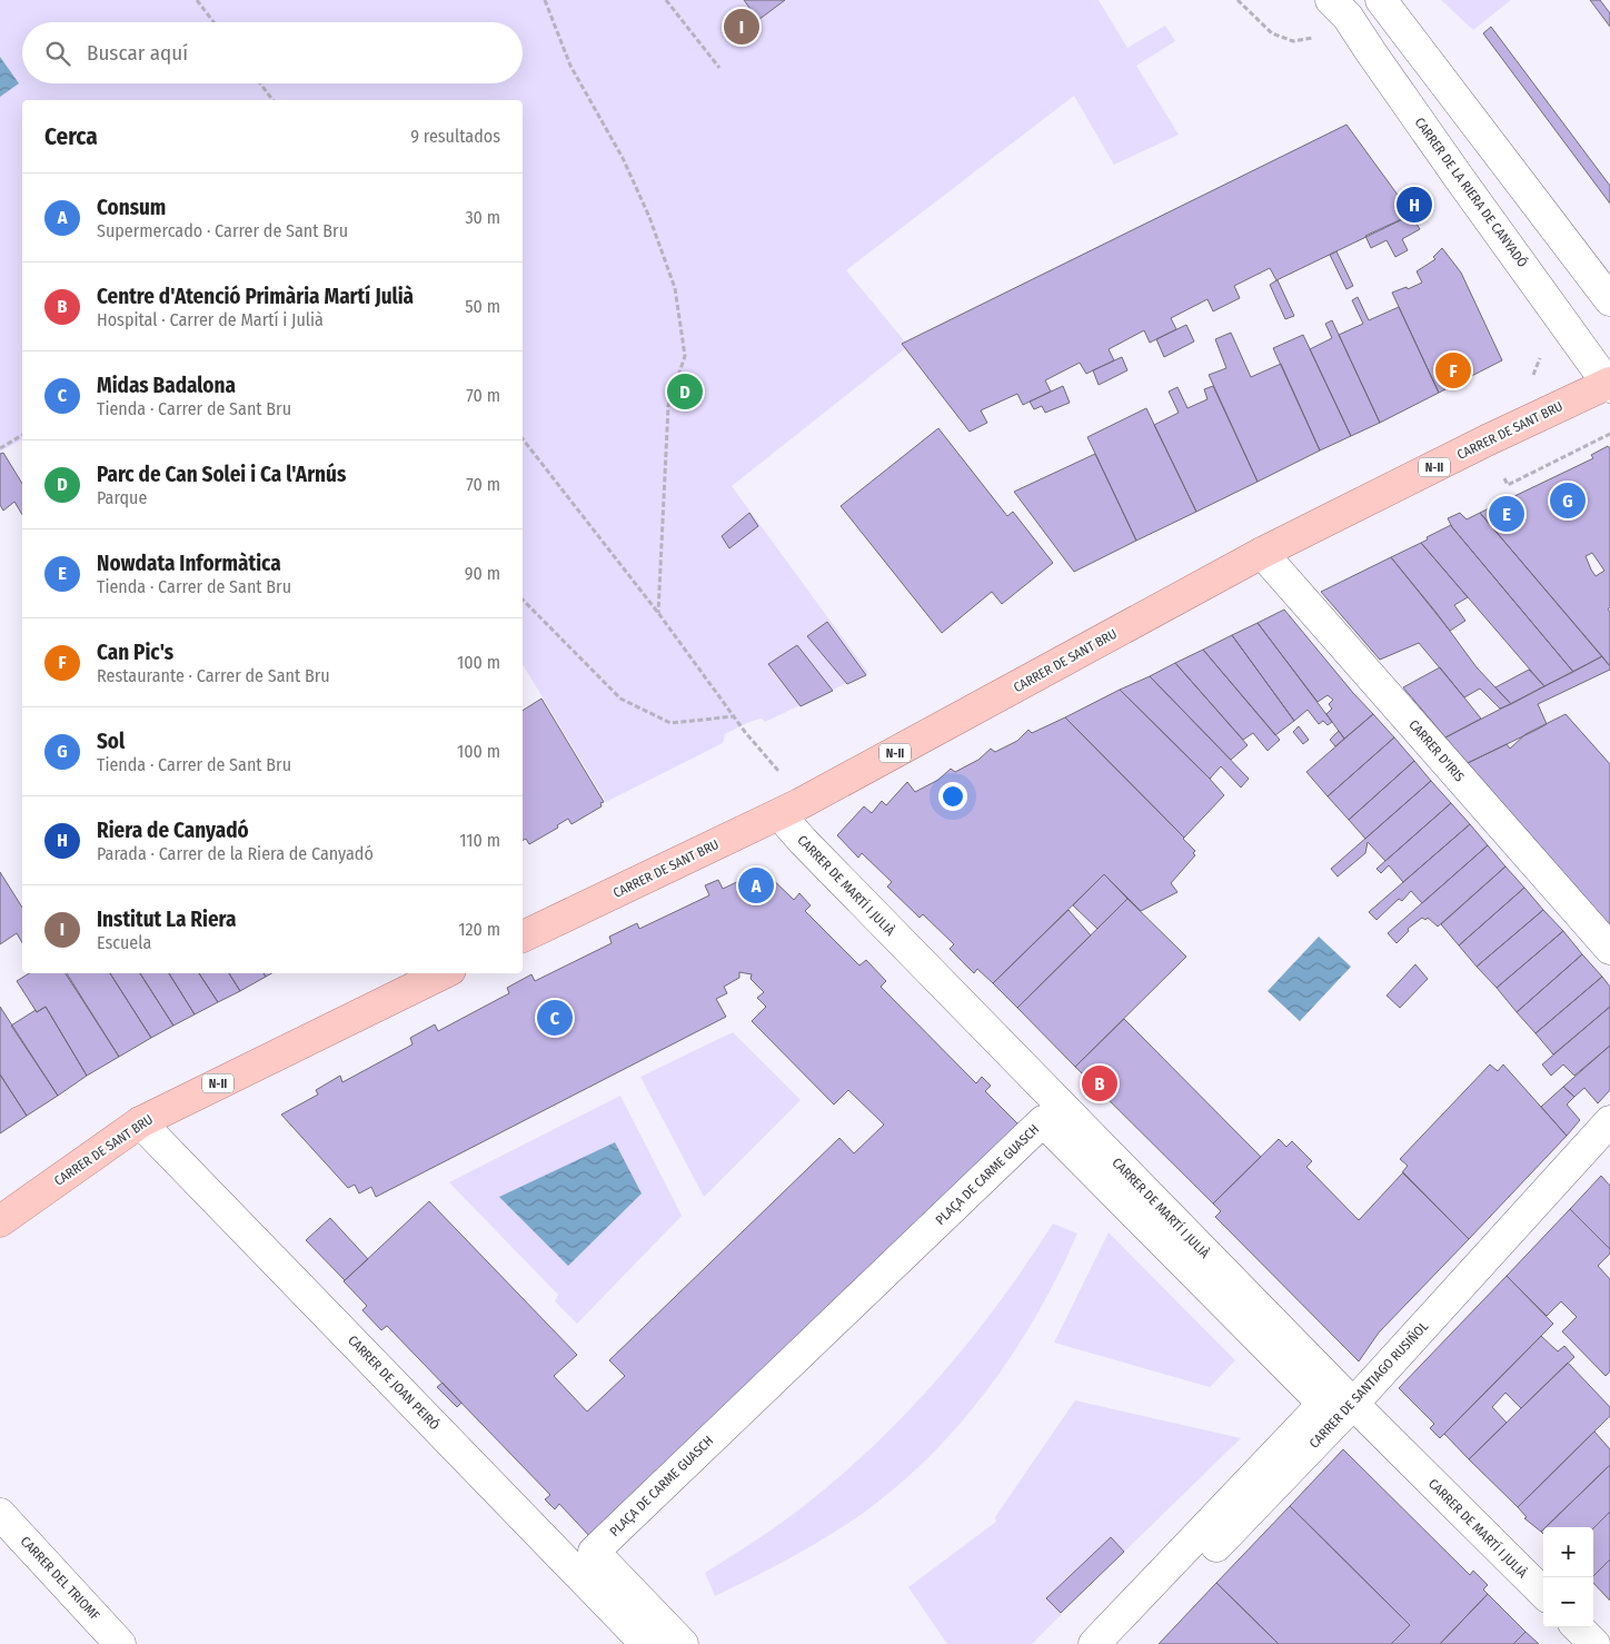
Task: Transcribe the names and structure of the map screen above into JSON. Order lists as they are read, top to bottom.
{
  "streets": {
    "main road": ["CARRER DE SANT BRU", "N-II"],
    "street": [
      "CARRER DE LA RIERA DE CANYADÓ",
      "CARRER D'IRIS",
      "CARRER DE MARTÍ I JULIÀ",
      "PLAÇA DE CARME GUASCH",
      "CARRER DE JOAN PEIRÓ",
      "CARRER DE SANTIAGO RUSIÑOL",
      "CARRER DEL TRIOMF"
    ]
  },
  "crossings": [
    ["CARRER DE LA RIERA DE CANYADÓ", "CARRER DE SANT BRU"],
    ["CARRER DE SANT BRU", "CARRER D'IRIS"],
    ["CARRER DE SANT BRU", "CARRER DE MARTÍ I JULIÀ"],
    ["CARRER DE SANT BRU", "CARRER DE JOAN PEIRÓ"],
    ["CARRER DE MARTÍ I JULIÀ", "CARRER DE SANTIAGO RUSIÑOL"]
  ],
  "page": {
    "pins": [
      "I",
      "H",
      "F",
      "D",
      "G",
      "E",
      "A",
      "C",
      "B"
    ],
    "search": "Buscar aquí",
    "heading": ["Cerca", "9 resultados"],
    "list": [
      {
        "mark": "A",
        "name": "Consum",
        "note": "Supermercado · Carrer de Sant Bru",
        "value": "30 m"
      },
      {
        "mark": "B",
        "name": "Centre d'Atenció Primària Martí Julià",
        "note": "Hospital · Carrer de Martí i Julià",
        "value": "50 m"
      },
      {
        "mark": "C",
        "name": "Midas Badalona",
        "note": "Tienda · Carrer de Sant Bru",
        "value": "70 m"
      },
      {
        "mark": "D",
        "name": "Parc de Can Solei i Ca l'Arnús",
        "note": "Parque",
        "value": "70 m"
      },
      {
        "mark": "E",
        "name": "Nowdata Informàtica",
        "note": "Tienda · Carrer de Sant Bru",
        "value": "90 m"
      },
      {
        "mark": "F",
        "name": "Can Pic's",
        "note": "Restaurante · Carrer de Sant Bru",
        "value": "100 m"
      },
      {
        "mark": "G",
        "name": "Sol",
        "note": "Tienda · Carrer de Sant Bru",
        "value": "100 m"
      },
      {
        "mark": "H",
        "name": "Riera de Canyadó",
        "note": "Parada · Carrer de la Riera de Canyadó",
        "value": "110 m"
      },
      {
        "mark": "I",
        "name": "Institut La Riera",
        "note": "Escuela",
        "value": "120 m"
      }
    ],
    "map_buttons": ["+", "−"]
  }
}
